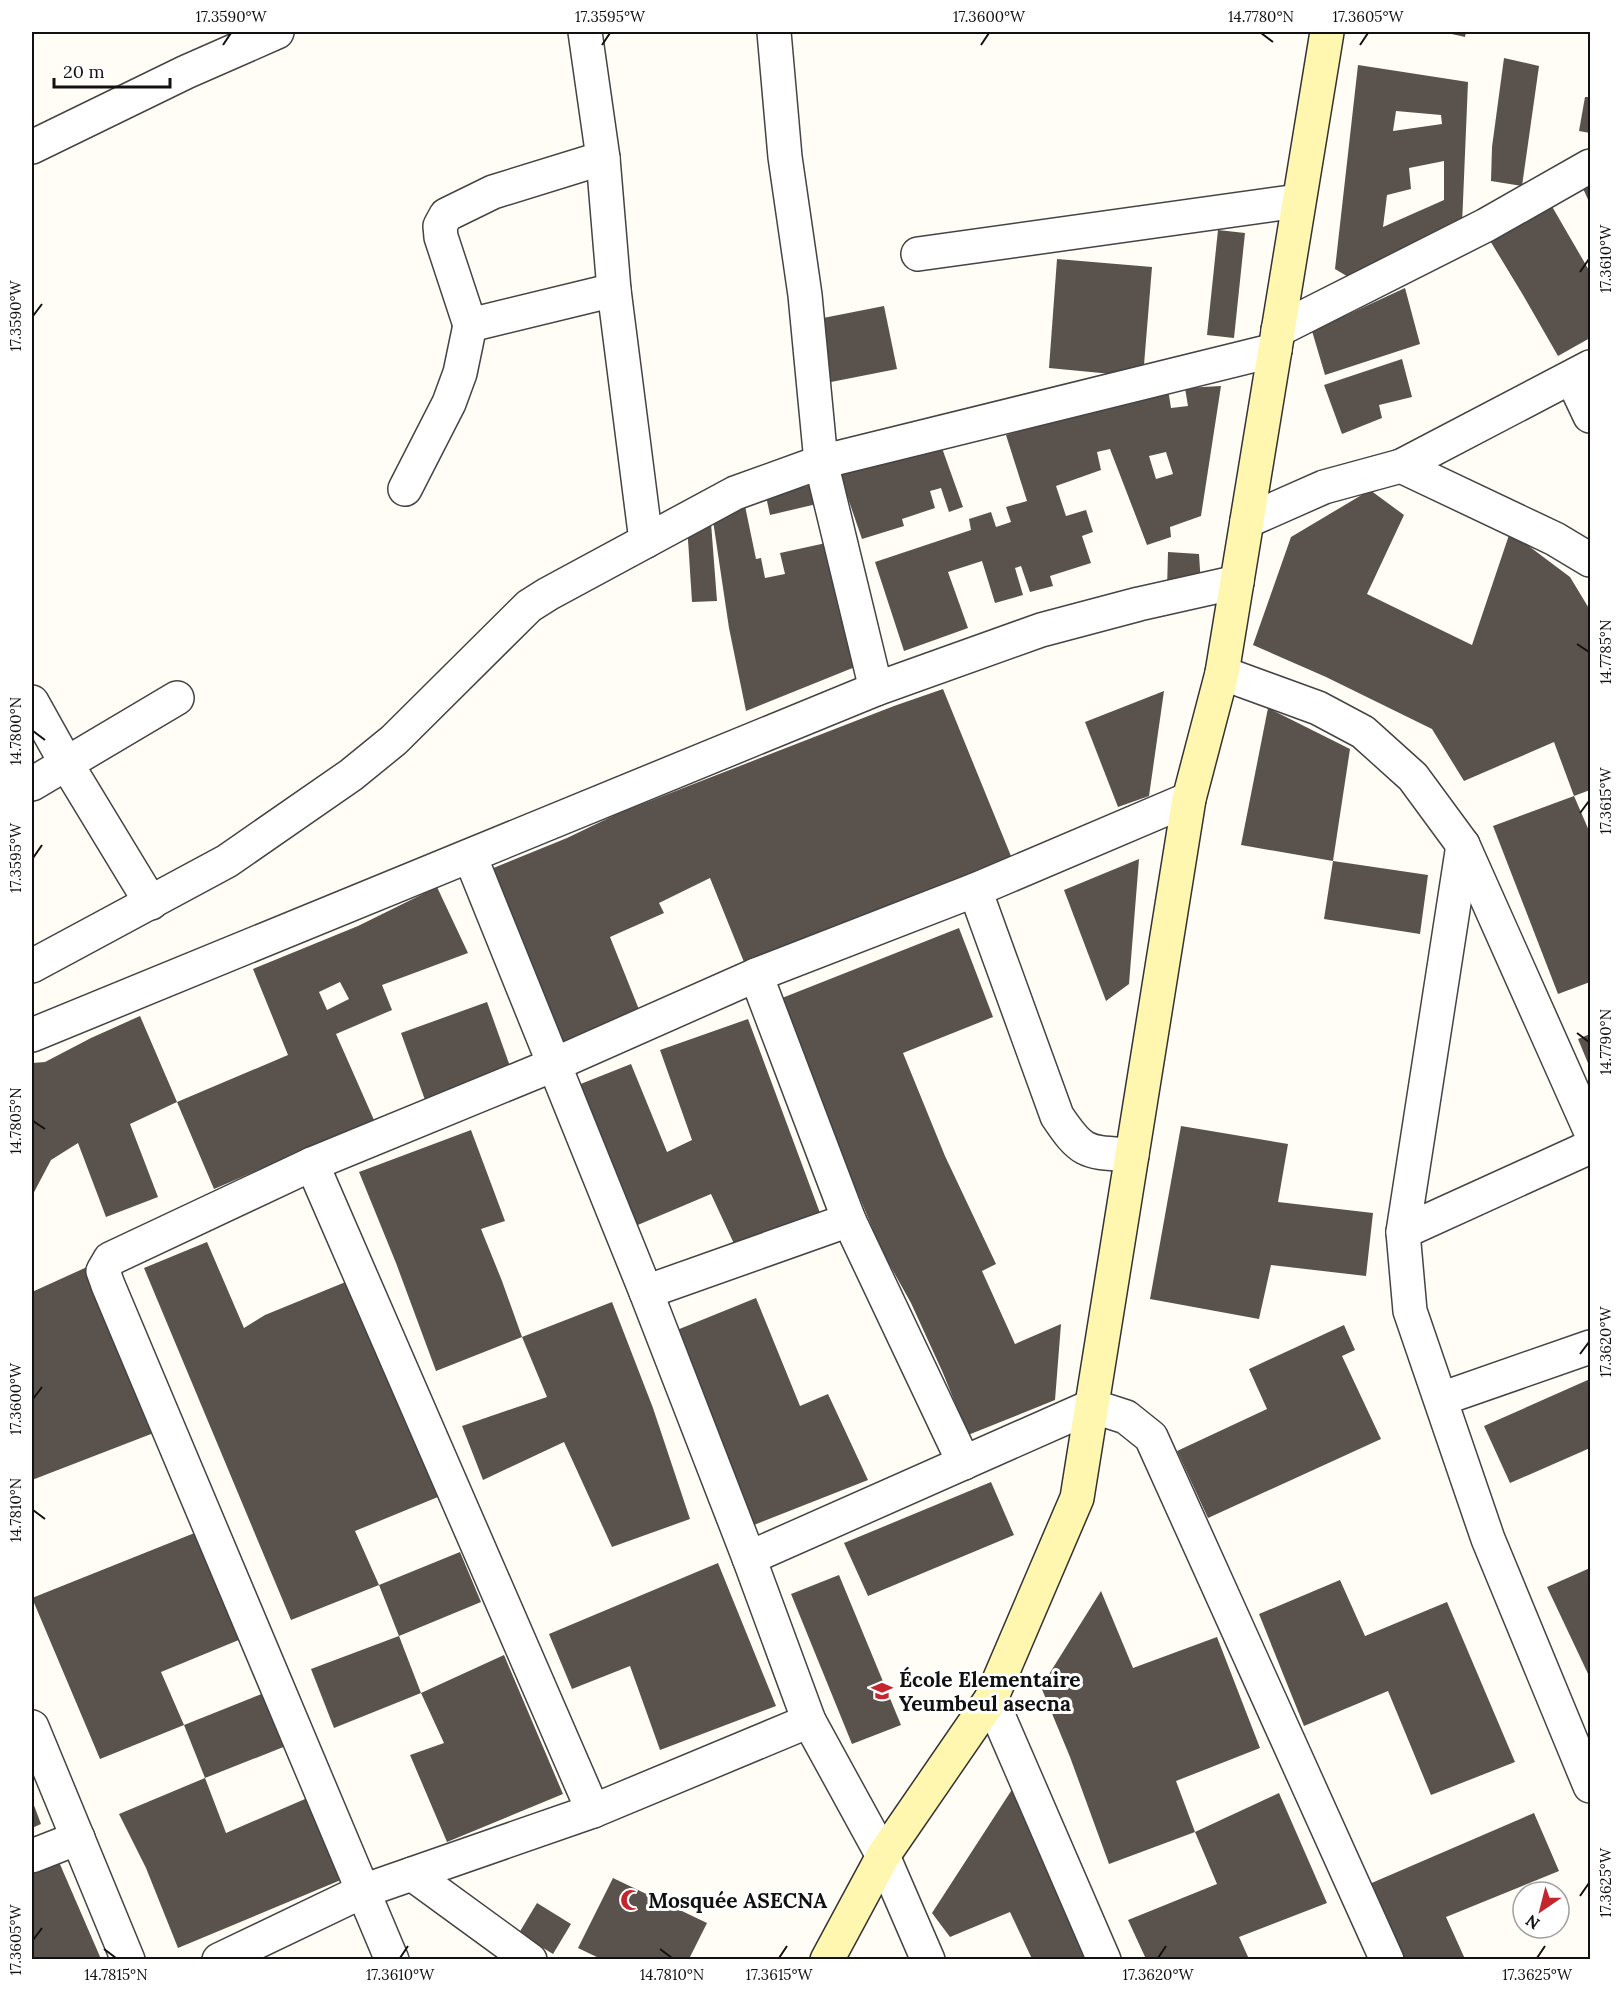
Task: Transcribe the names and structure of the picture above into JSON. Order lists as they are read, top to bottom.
{
  "places": {
    "school or university": ["École Elementaire Yeumbeul asecna"],
    "mosque": ["Mosquée ASECNA"]
  },
  "scale_bar": "20 m",
  "north": "bottom left",
  "coordinates": [
    "17.3590°W",
    "17.3595°W",
    "17.3600°W",
    "14.7780°N",
    "17.3605°W",
    "17.3610°W",
    "14.7785°N",
    "14.7800°N",
    "17.3615°W",
    "14.7790°N",
    "14.7805°N",
    "17.3620°W",
    "14.7810°N",
    "17.3625°W",
    "14.7815°N"
  ]
}
